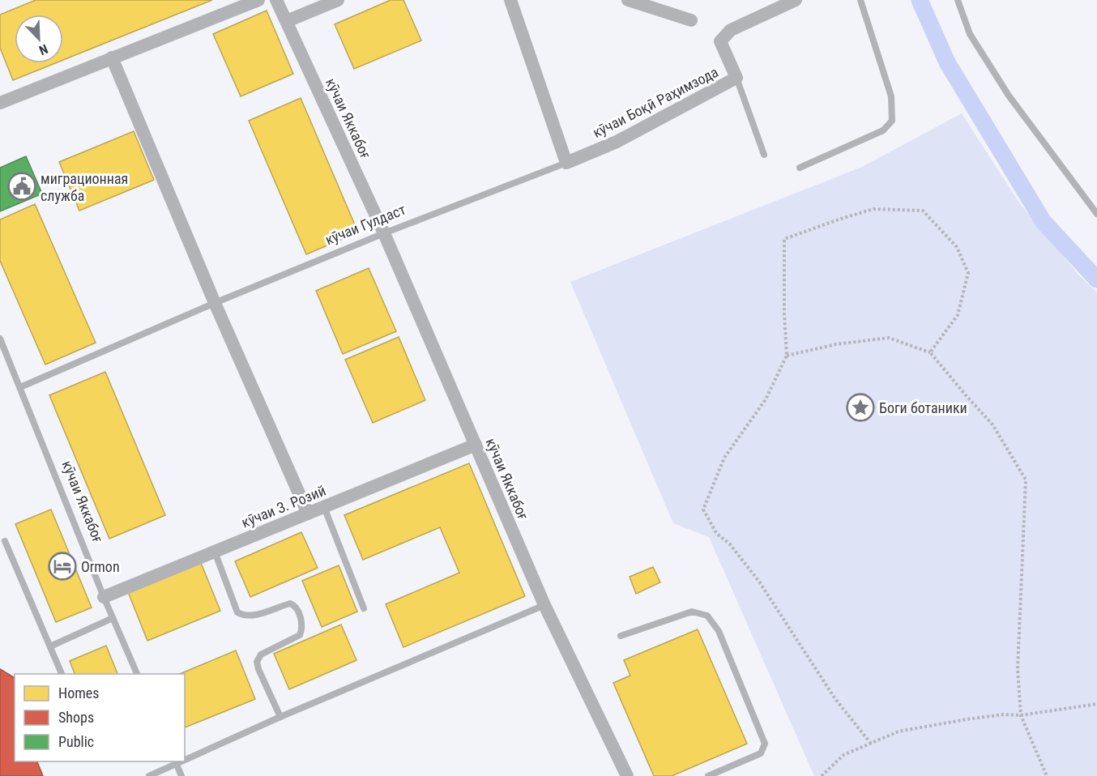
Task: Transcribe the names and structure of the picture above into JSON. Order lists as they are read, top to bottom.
{
  "streets": {
    "street": ["кӯчаи Боқӣ Раҳимзода", "кӯчаи Яккабоғ", "кӯчаи З. Розий"],
    "lane": ["кӯчаи Гулдаст"]
  },
  "crossings": [
    ["кӯчаи Боқӣ Раҳимзода", "кӯчаи Гулдаст"],
    ["кӯчаи Яккабоғ", "кӯчаи Гулдаст"],
    ["кӯчаи Яккабоғ", "кӯчаи З. Розий"]
  ],
  "places": {
    "public building": ["миграционная служба"],
    "place": ["Боги ботаники"],
    "hotel": ["Ormon"]
  },
  "legend": ["Homes", "Shops", "Public"],
  "north": "bottom right"
}
